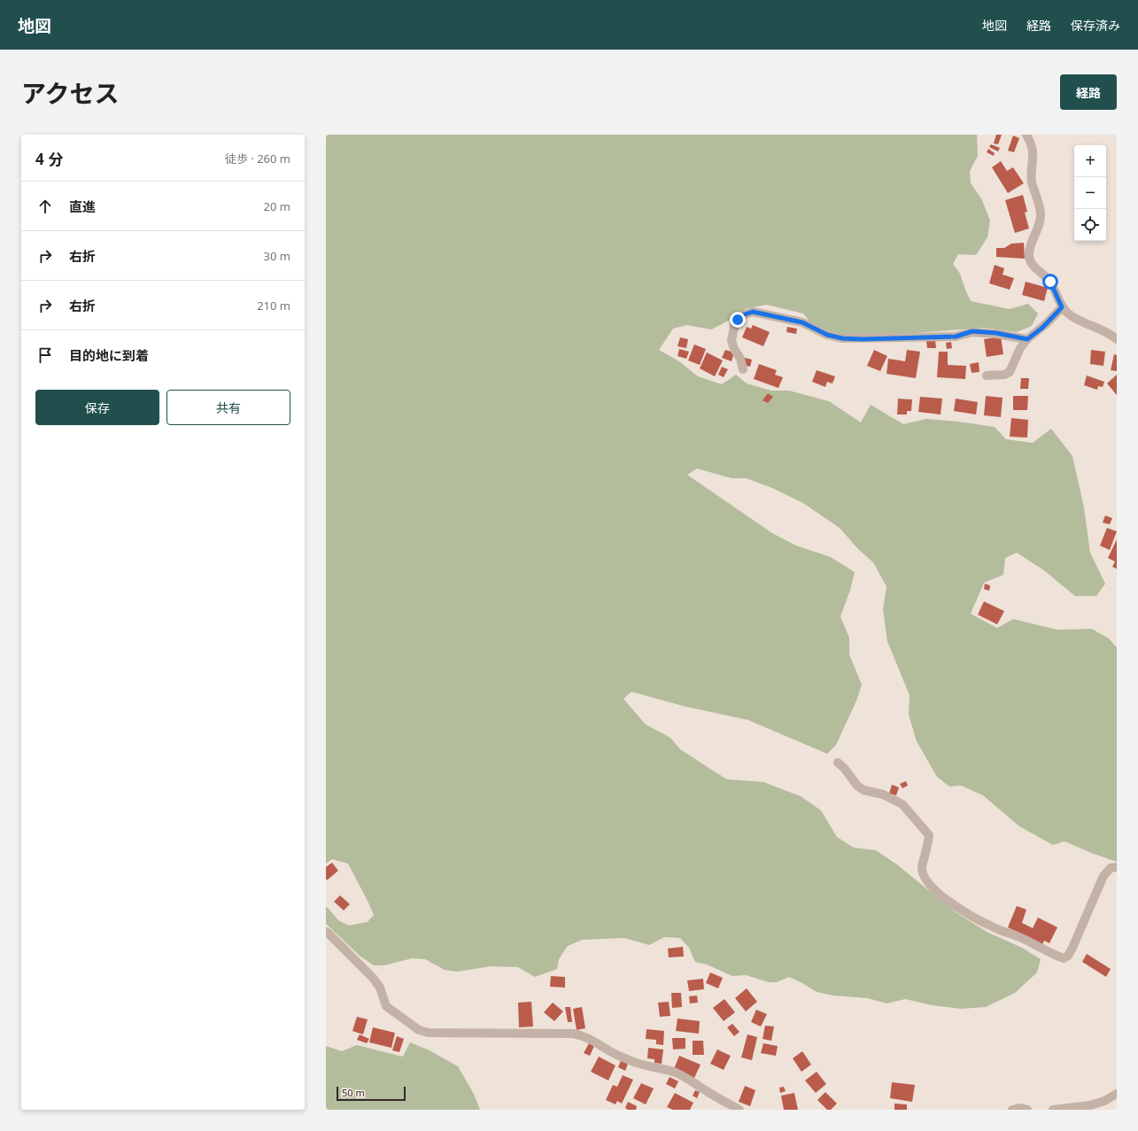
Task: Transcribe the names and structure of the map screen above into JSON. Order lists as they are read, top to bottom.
{
  "scale_bar": "50 m",
  "page": {
    "header": "地図",
    "nav": ["地図", "経路", "保存済み"],
    "title": "アクセス",
    "buttons": [
      "経路",
      ["保存", "共有"]
    ],
    "heading": ["4 分", "徒歩 · 260 m"],
    "map_buttons": ["+", "−"],
    "list": [
      ["直進", "20 m"],
      ["右折", "30 m"],
      ["右折", "210 m"],
      "目的地に到着"
    ],
    "scale": "50 m"
  }
}
